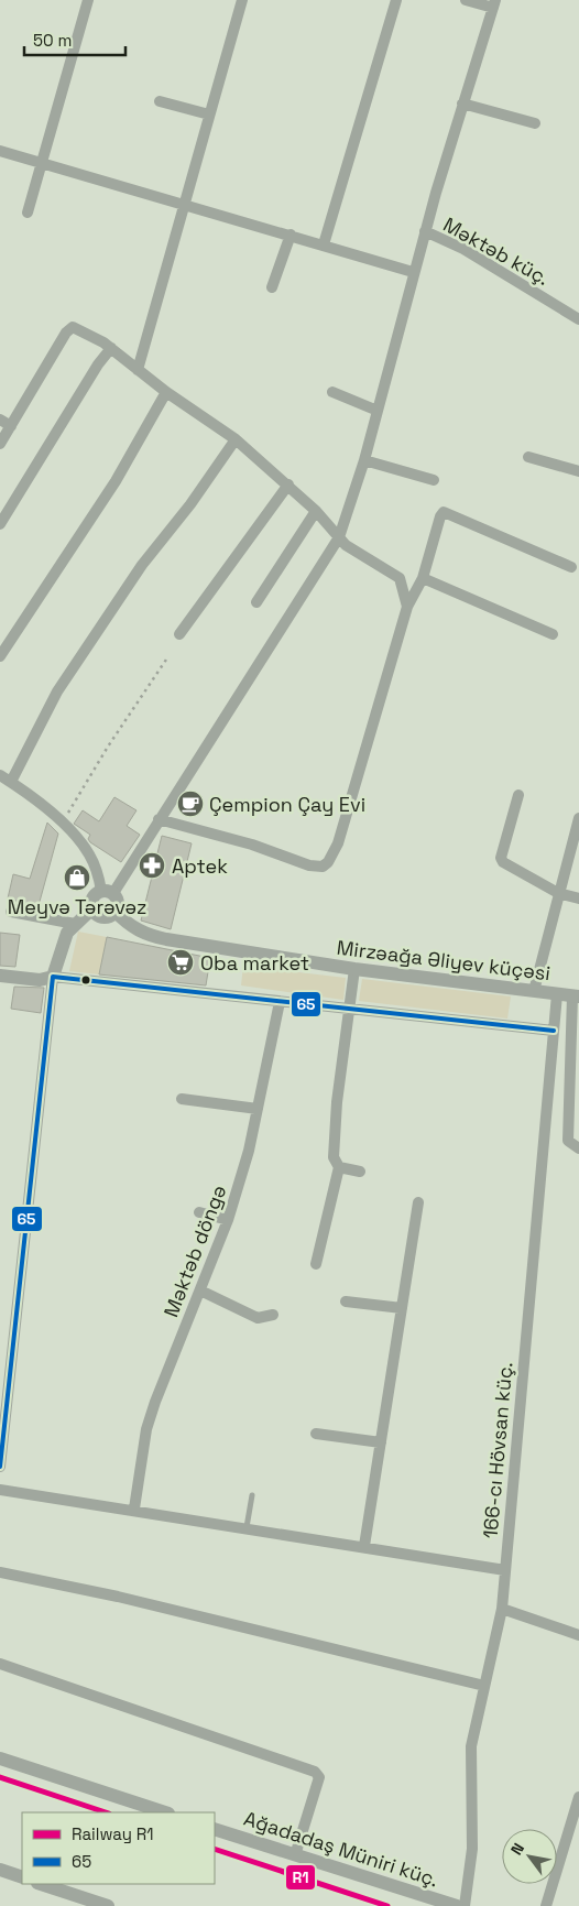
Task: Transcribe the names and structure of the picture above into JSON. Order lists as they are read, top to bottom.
{
  "streets": {
    "street": [
      "Məktəb küç.",
      "Mirzəağa Əliyev küçəsi",
      "Məktəb döngə",
      "166-cı Hövsan küç.",
      "Ağadadaş Müniri küç."
    ]
  },
  "crossings": [
    ["Mirzəağa Əliyev küçəsi", "166-cı Hövsan küç."]
  ],
  "places": {
    "cafe": ["Çempion Çay Evi"],
    "pharmacy": ["Aptek"],
    "shop": ["Meyvə Tərəvəz"],
    "supermarket": ["Oba market"]
  },
  "lines": ["transit line 65", "rail line R1"],
  "legend": ["Railway R1", "65"],
  "scale_bar": "50 m",
  "north": "top left"
}
